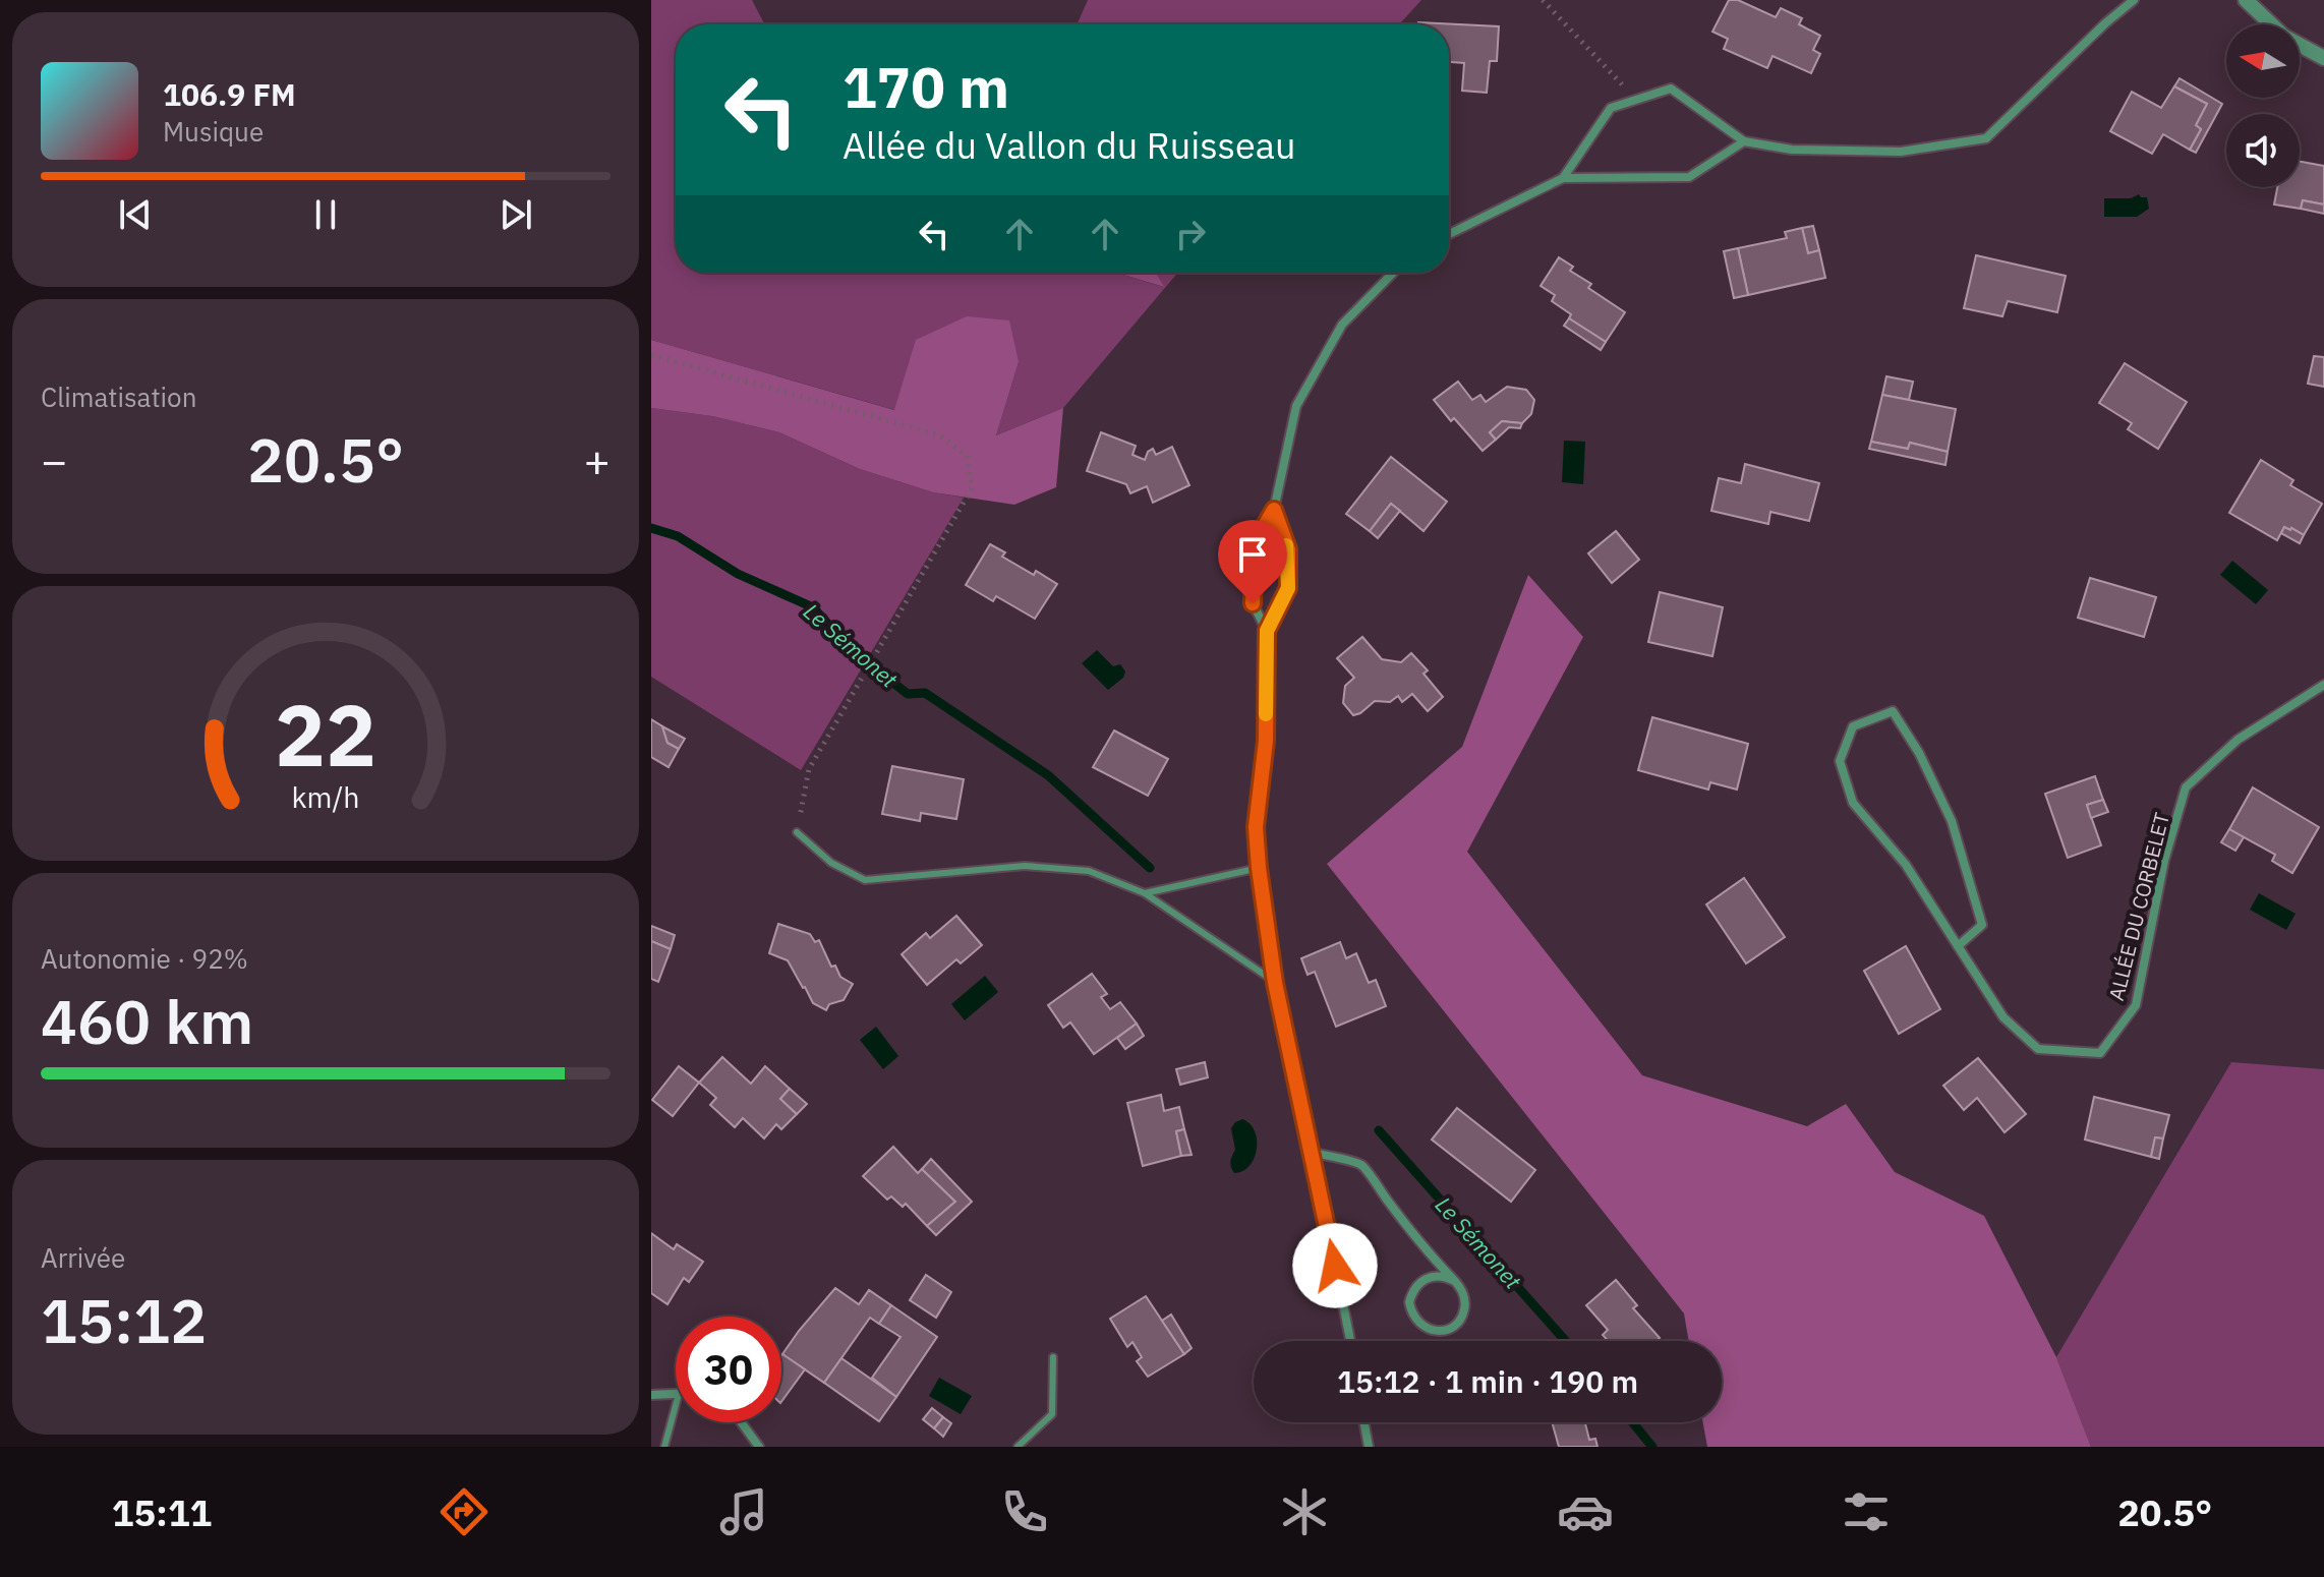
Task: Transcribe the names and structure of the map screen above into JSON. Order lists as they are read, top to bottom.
{
  "streets": {
    "street": ["ALLÉE DU CORBELET"]
  },
  "water": ["Le Sémonet"],
  "north": "left",
  "page": {
    "turn": ["170 m", "Allée du Vallon du Ruisseau"],
    "song": ["106.9 FM", "Musique"],
    "tile": [
      "Climatisation",
      ["Autonomie · 92%", "460 km"],
      ["Arrivée", "15:12"]
    ],
    "heat": ["−", "20.5°", "+"],
    "limit": "30",
    "trip": "15:12 · 1 min · 190 m",
    "tabs": ["15:11", "20.5°"],
    "gauge": ["22", "km/h"]
  }
}
